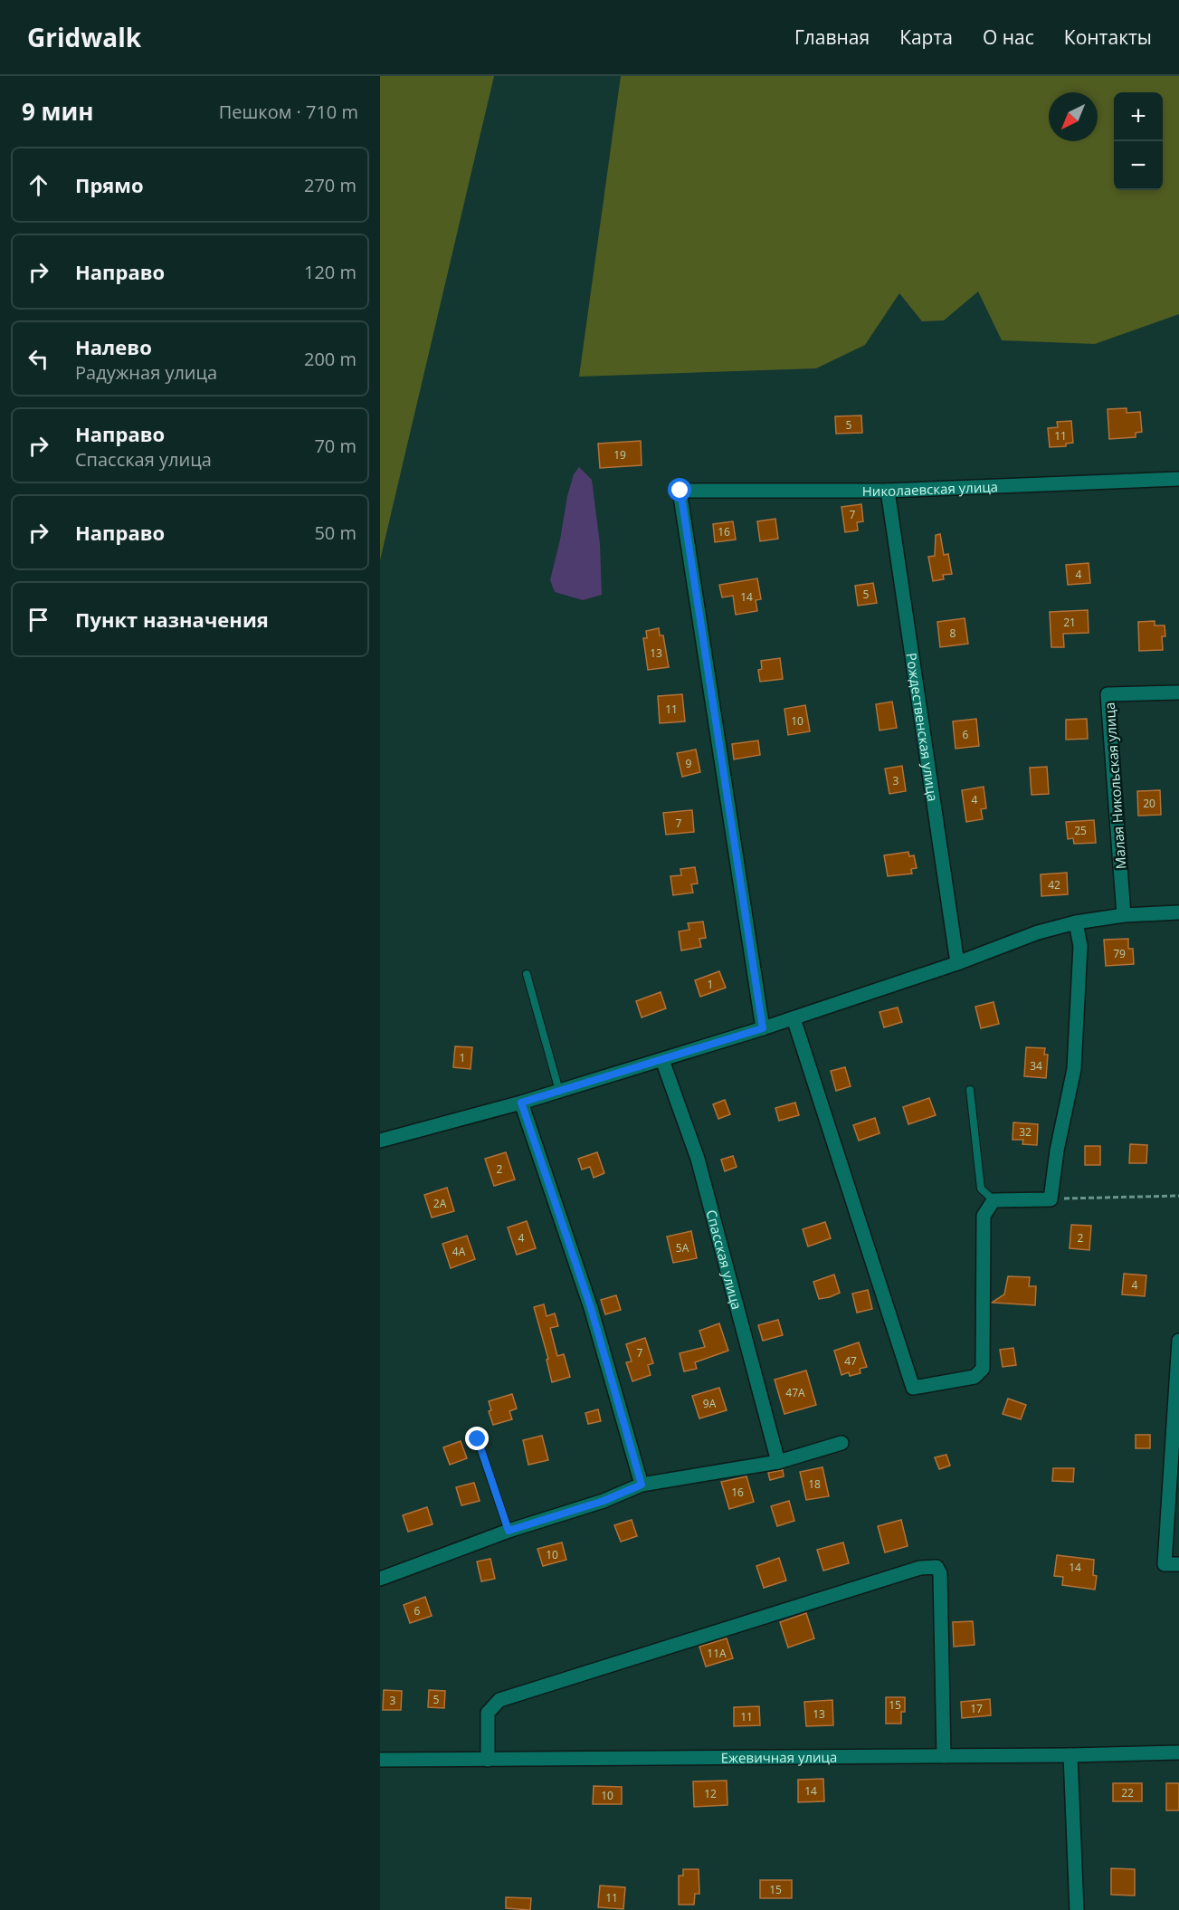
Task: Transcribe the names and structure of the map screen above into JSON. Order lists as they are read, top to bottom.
{
  "streets": {
    "street": [
      "Николаевская улица",
      "Рождественская улица",
      "Малая Никольская улица",
      "Спасская улица",
      "Ежевичная улица"
    ]
  },
  "crossings": [
    ["Николаевская улица", "Рождественская улица"]
  ],
  "house_numbers": [
    "5",
    "11",
    "19",
    "7",
    "16",
    "4",
    "5",
    "14",
    "21",
    "8",
    "13",
    "11",
    "10",
    "6",
    "9",
    "3",
    "4",
    "20",
    "7",
    "25",
    "42",
    "79",
    "1",
    "1",
    "34",
    "32",
    "2",
    "2А",
    "4",
    "2",
    "5А",
    "4А",
    "4",
    "7",
    "47",
    "47А",
    "9А",
    "18",
    "16",
    "10",
    "14",
    "6",
    "11А",
    "5",
    "3",
    "15",
    "17",
    "13",
    "11",
    "14",
    "22",
    "12",
    "10",
    "15",
    "11"
  ],
  "north": "bottom left",
  "page": {
    "header": "Gridwalk",
    "nav": [
      "Главная",
      "Карта",
      "О нас",
      "Контакты"
    ],
    "heading": ["9 мин", "Пешком · 710 m"],
    "map_buttons": ["+", "−"],
    "list": [
      ["Прямо", "270 m"],
      ["Направо", "120 m"],
      ["Налево", "Радужная улица", "200 m"],
      ["Направо", "Спасская улица", "70 m"],
      ["Направо", "50 m"],
      "Пункт назначения"
    ]
  }
}
